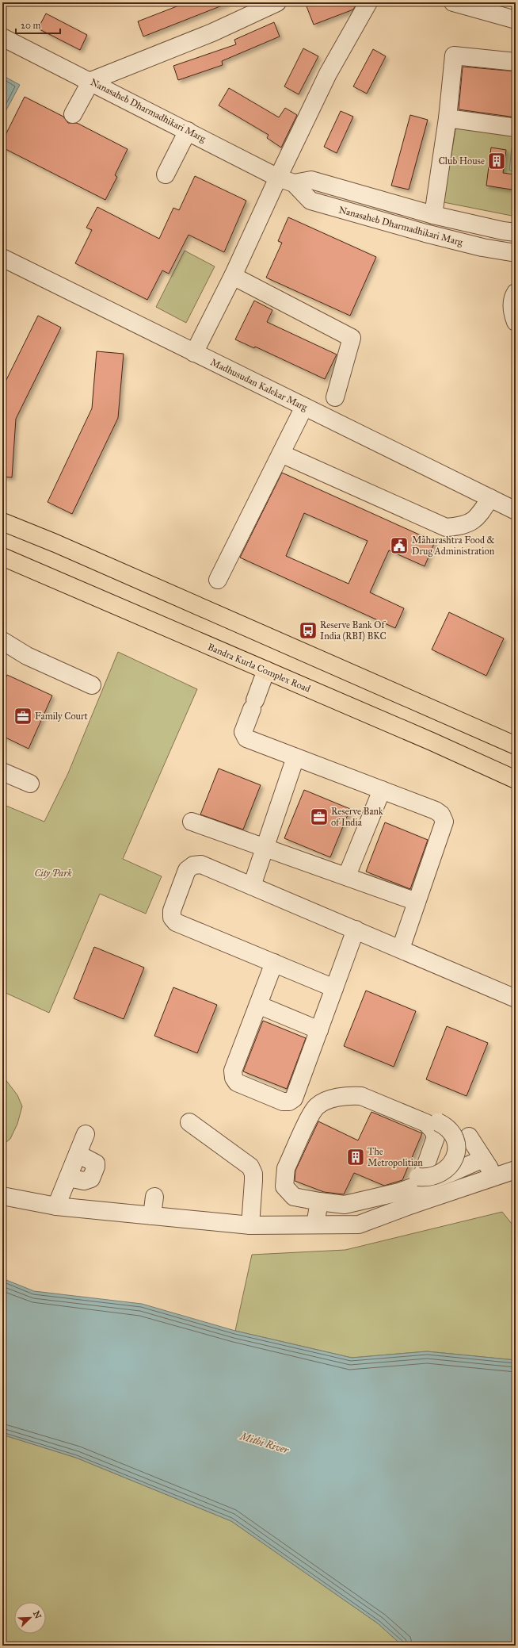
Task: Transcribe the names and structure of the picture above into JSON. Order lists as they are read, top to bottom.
{
  "streets": {
    "main road": ["Bandra Kurla Complex Road"],
    "street": ["Nanasaheb Dharmadhikari Marg", "Madhusudan Kalekar Marg"]
  },
  "water": ["Mithi River"],
  "parks": ["City Park"],
  "places": {
    "building": ["Club House", "The Metropolitian"],
    "public building": ["Maharashtra Food & Drug Administration"],
    "bus stop": ["Reserve Bank Of India (RBI) BKC"],
    "office": ["Family Court", "Reserve Bank of India"]
  },
  "scale_bar": "20 m",
  "north": "top right"
}
